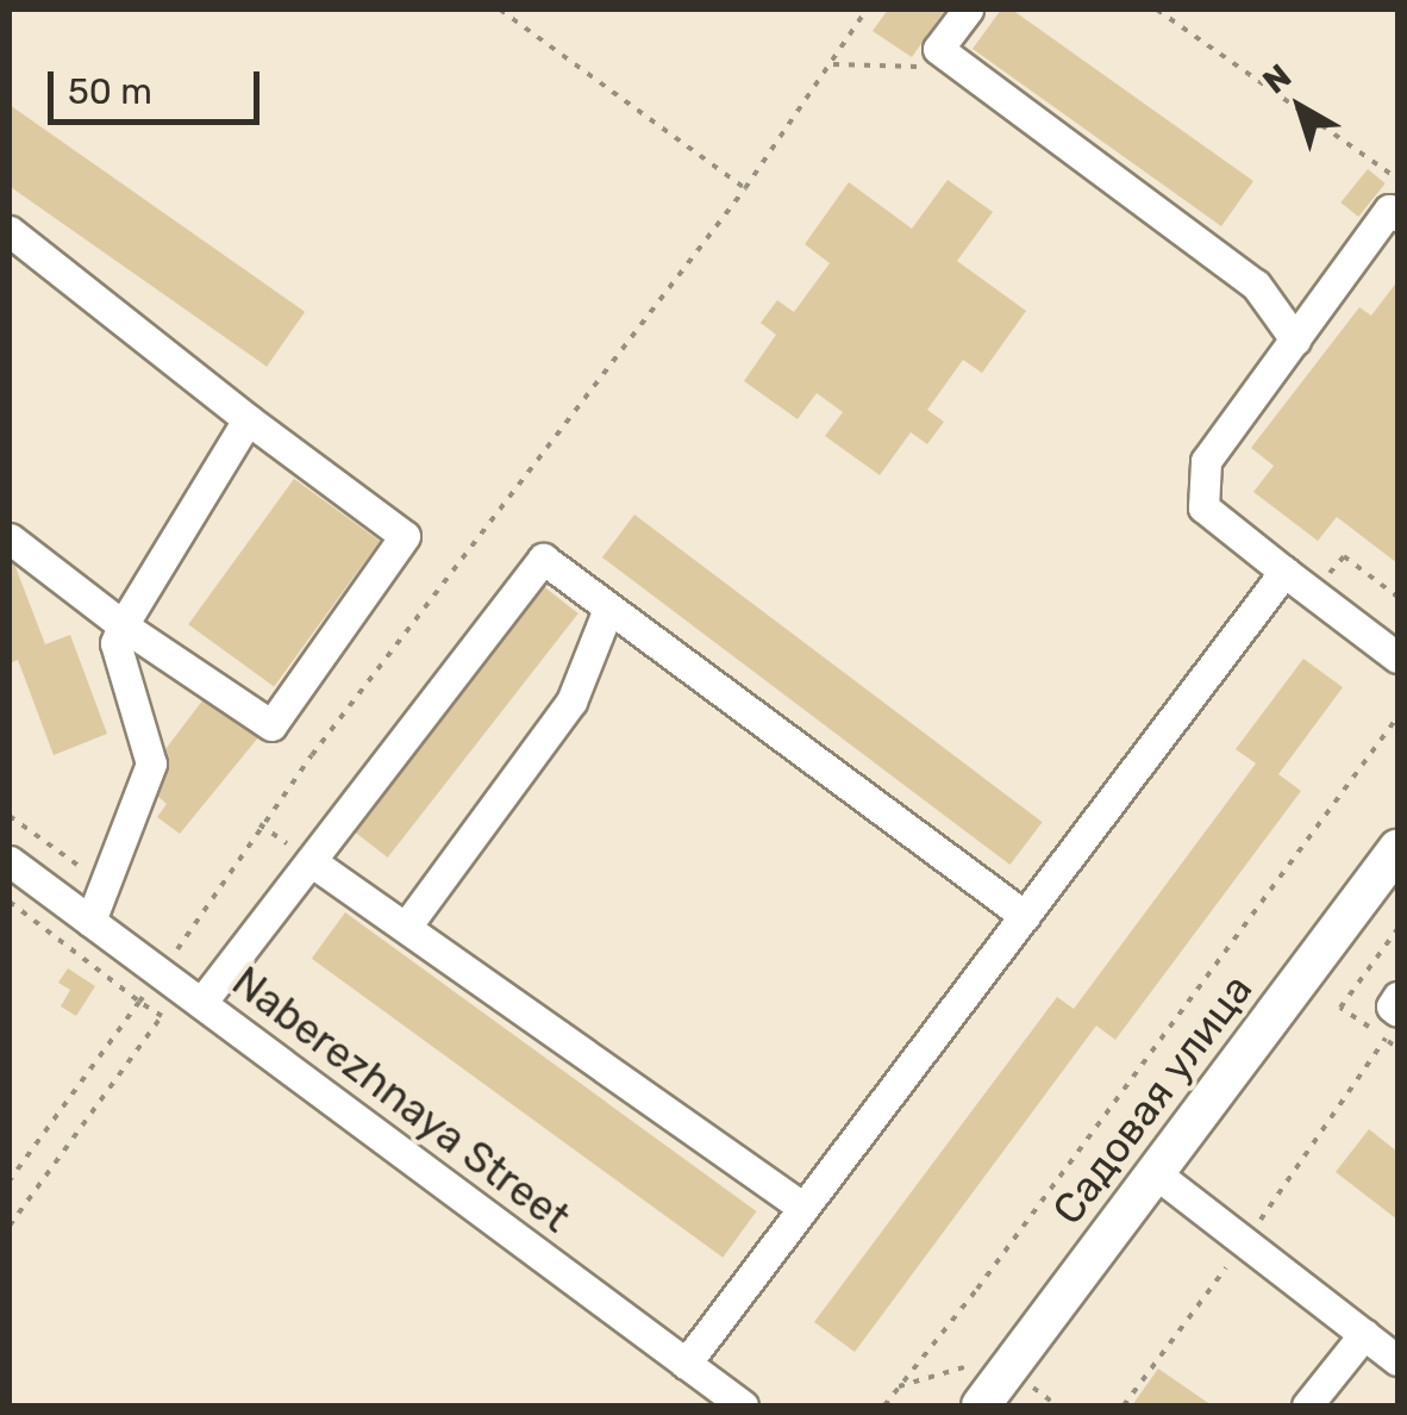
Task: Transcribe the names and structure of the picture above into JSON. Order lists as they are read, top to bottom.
{
  "streets": {
    "main road": ["Садовая улица"],
    "street": ["Naberezhnaya Street"]
  },
  "scale_bar": "50 m",
  "north": "top left"
}
